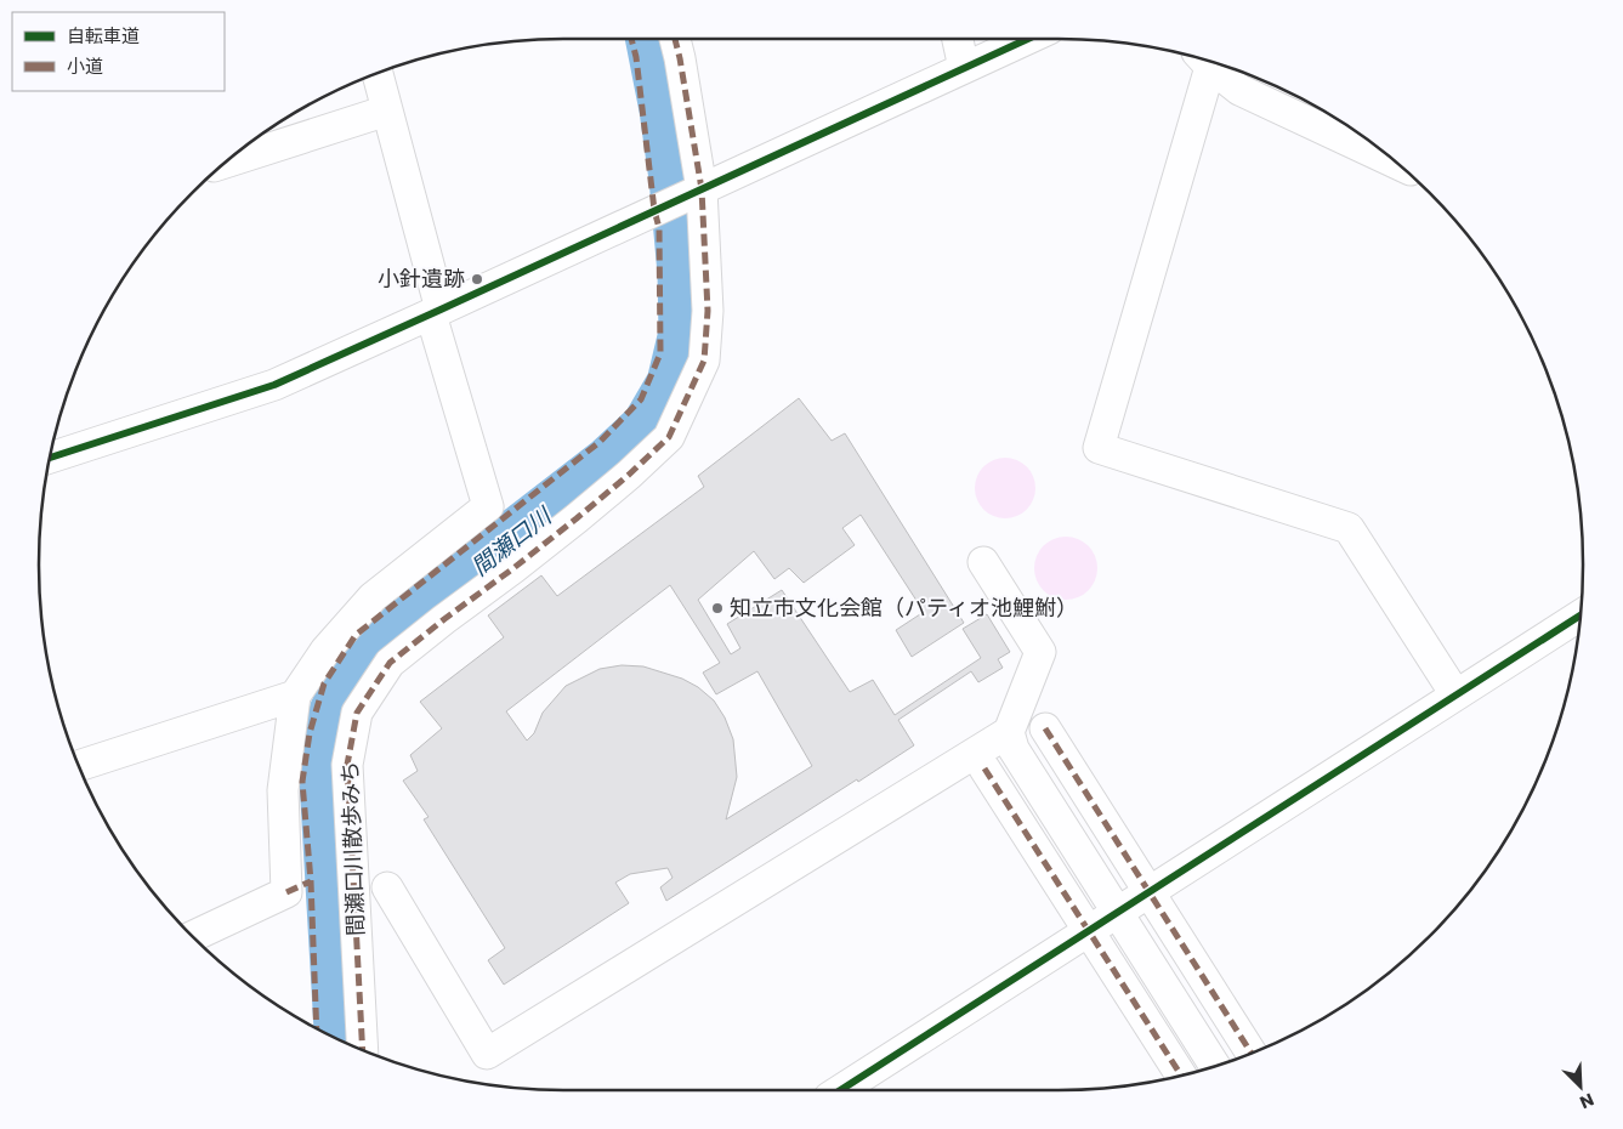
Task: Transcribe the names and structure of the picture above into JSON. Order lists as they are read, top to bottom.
{
  "streets": {
    "street": ["間瀬口川散歩みち"]
  },
  "water": ["間瀬口川"],
  "places": ["小針遺跡", "知立市文化会館（パティオ池鯉鮒）"],
  "legend": ["自転車道", "小道"],
  "north": "bottom right"
}
